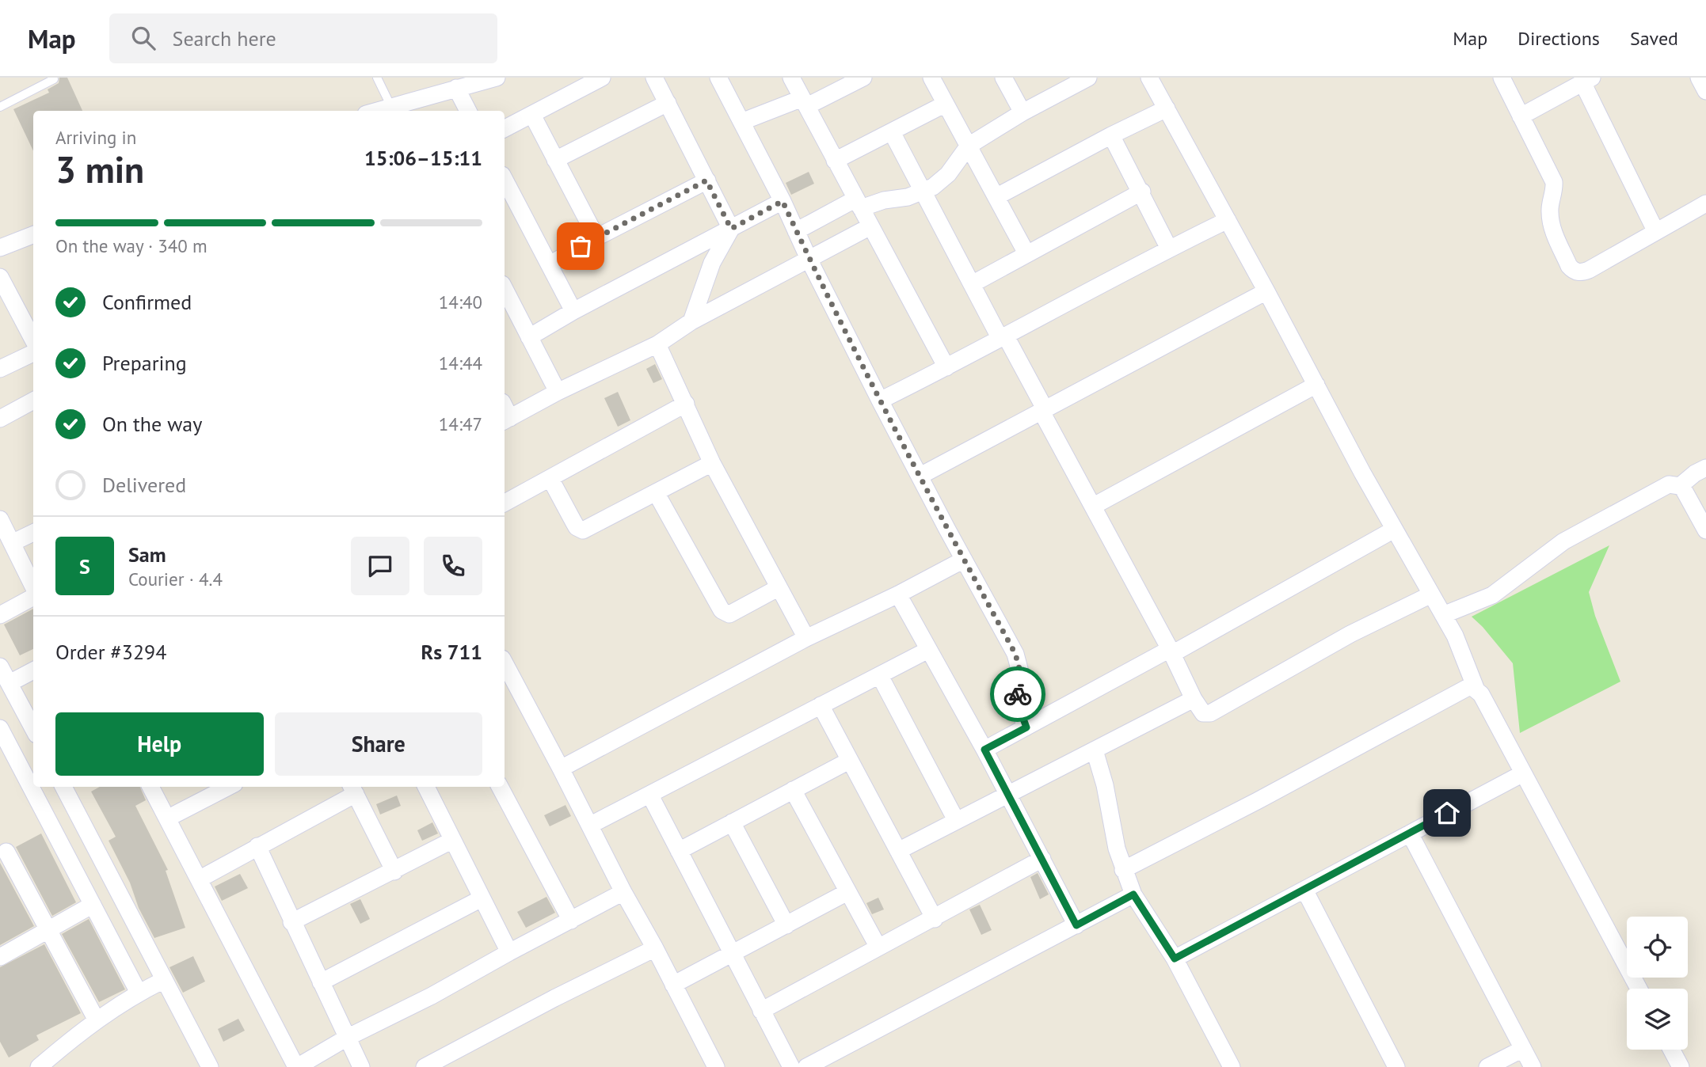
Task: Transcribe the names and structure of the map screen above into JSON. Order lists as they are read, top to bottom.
{
  "page": {
    "header": "Map",
    "search": "Search here",
    "nav": ["Map", "Directions", "Saved"],
    "heading": ["3 min", "Arriving in", "15:06–15:11"],
    "panel": [
      "Sam",
      "Courier · 4.4",
      "Order #3294",
      "Rs 711"
    ],
    "bar": "On the way · 340 m",
    "list": [
      ["Confirmed", "14:40"],
      ["Preparing", "14:44"],
      ["On the way", "14:47"],
      "Delivered"
    ],
    "round": "S",
    "buttons": ["Help", "Share"]
  }
}
